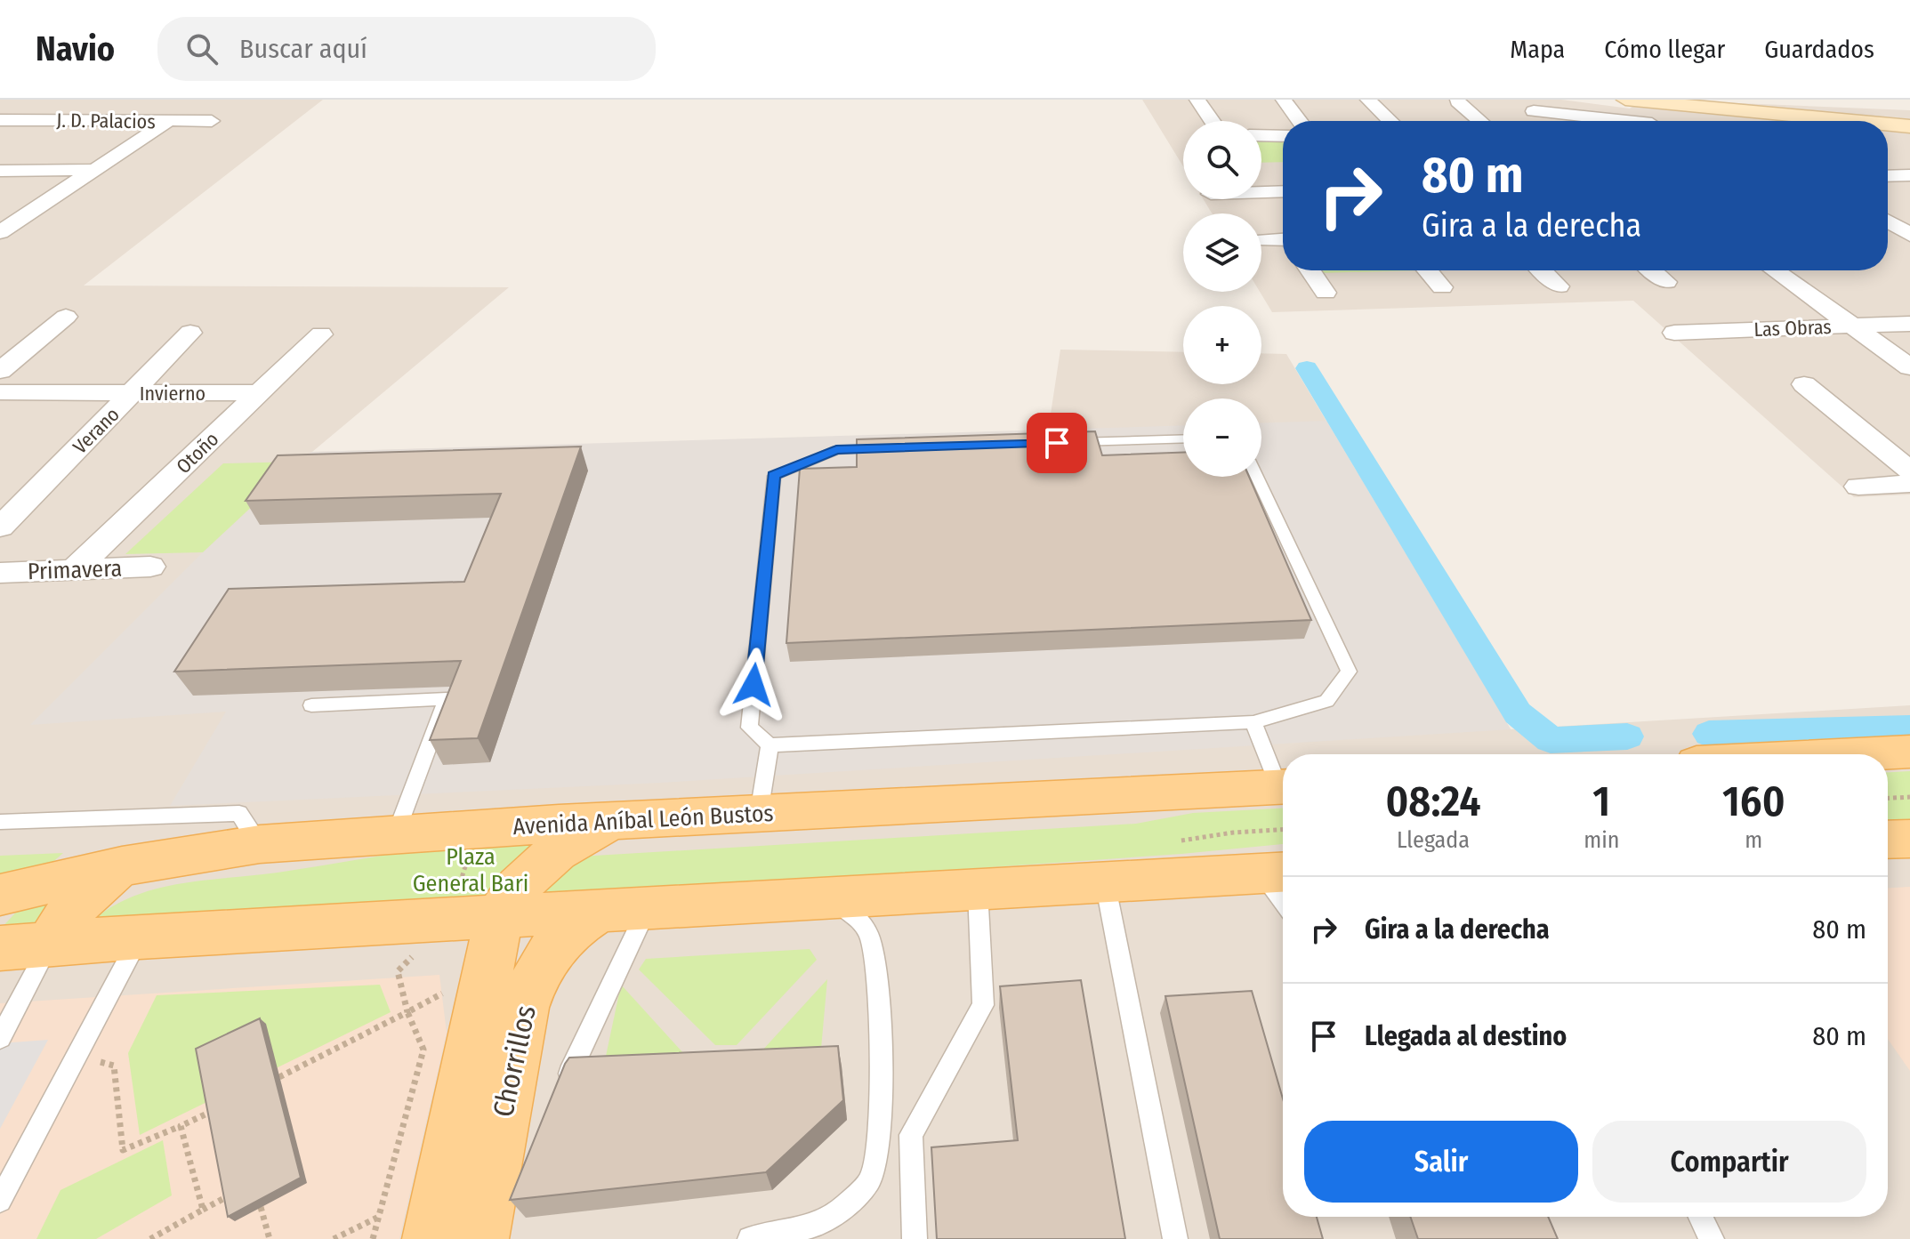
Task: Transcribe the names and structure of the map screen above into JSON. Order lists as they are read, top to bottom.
{
  "streets": {
    "main road": ["Avenida Aníbal León Bustos", "Chorrillos"],
    "street": [
      "J. D. Palacios",
      "Las Obras",
      "Invierno",
      "Verano",
      "Otoño",
      "Primavera"
    ]
  },
  "crossings": [
    ["Invierno", "Verano"],
    ["Invierno", "Otoño"],
    ["Otoño", "Primavera"]
  ],
  "parks": ["Plaza General Bari"],
  "page": {
    "header": "Navio",
    "search": "Buscar aquí",
    "nav": ["Mapa", "Cómo llegar", "Guardados"],
    "map_buttons": ["+", "−"],
    "turn": ["80 m", "Gira a la derecha"],
    "eta": [
      "08:24",
      "Llegada",
      "1",
      "min",
      "160",
      "m"
    ],
    "list": [
      {
        "name": "Gira a la derecha",
        "value": "80 m"
      },
      {
        "name": "Llegada al destino",
        "value": "80 m"
      }
    ],
    "buttons": ["Salir", "Compartir"]
  }
}
